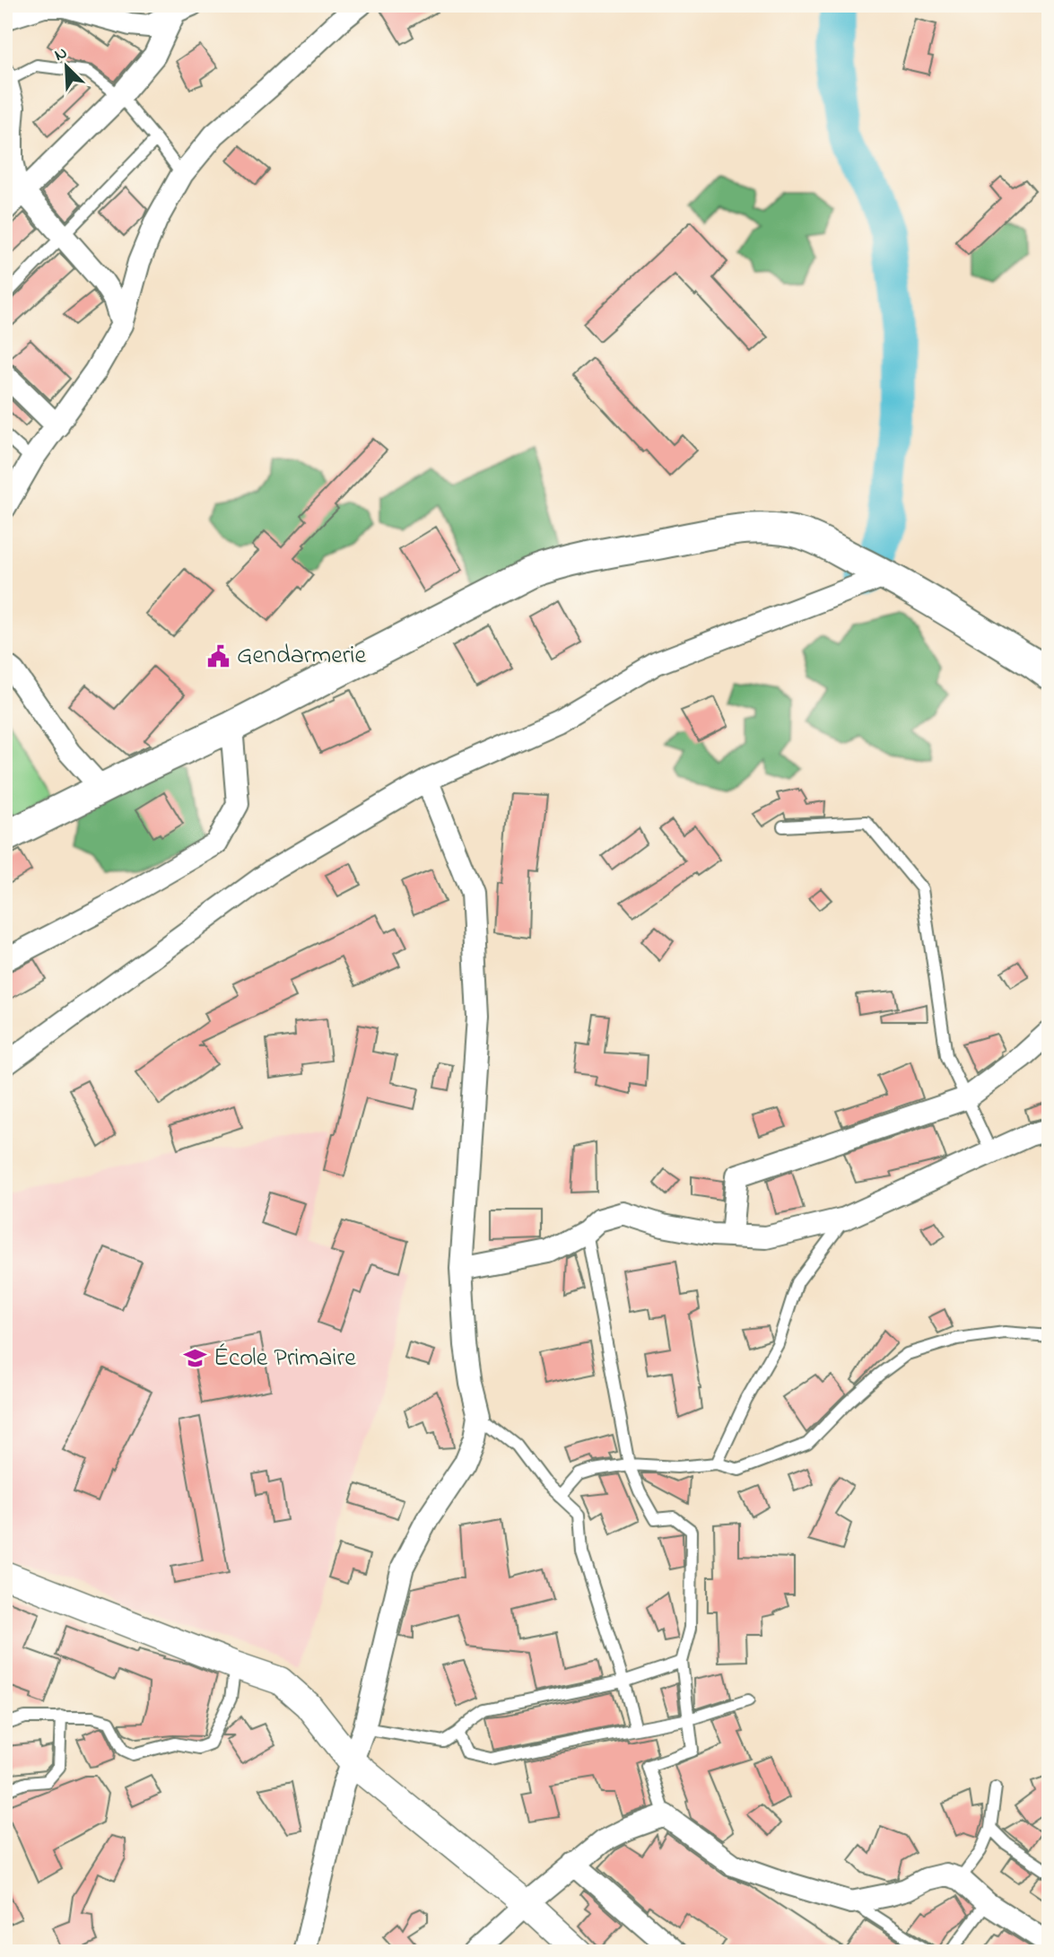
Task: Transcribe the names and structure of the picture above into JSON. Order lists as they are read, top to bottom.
{
  "places": {
    "public building": ["Gendarmerie"],
    "school or university": ["École Primaire"]
  },
  "north": "top left"
}
